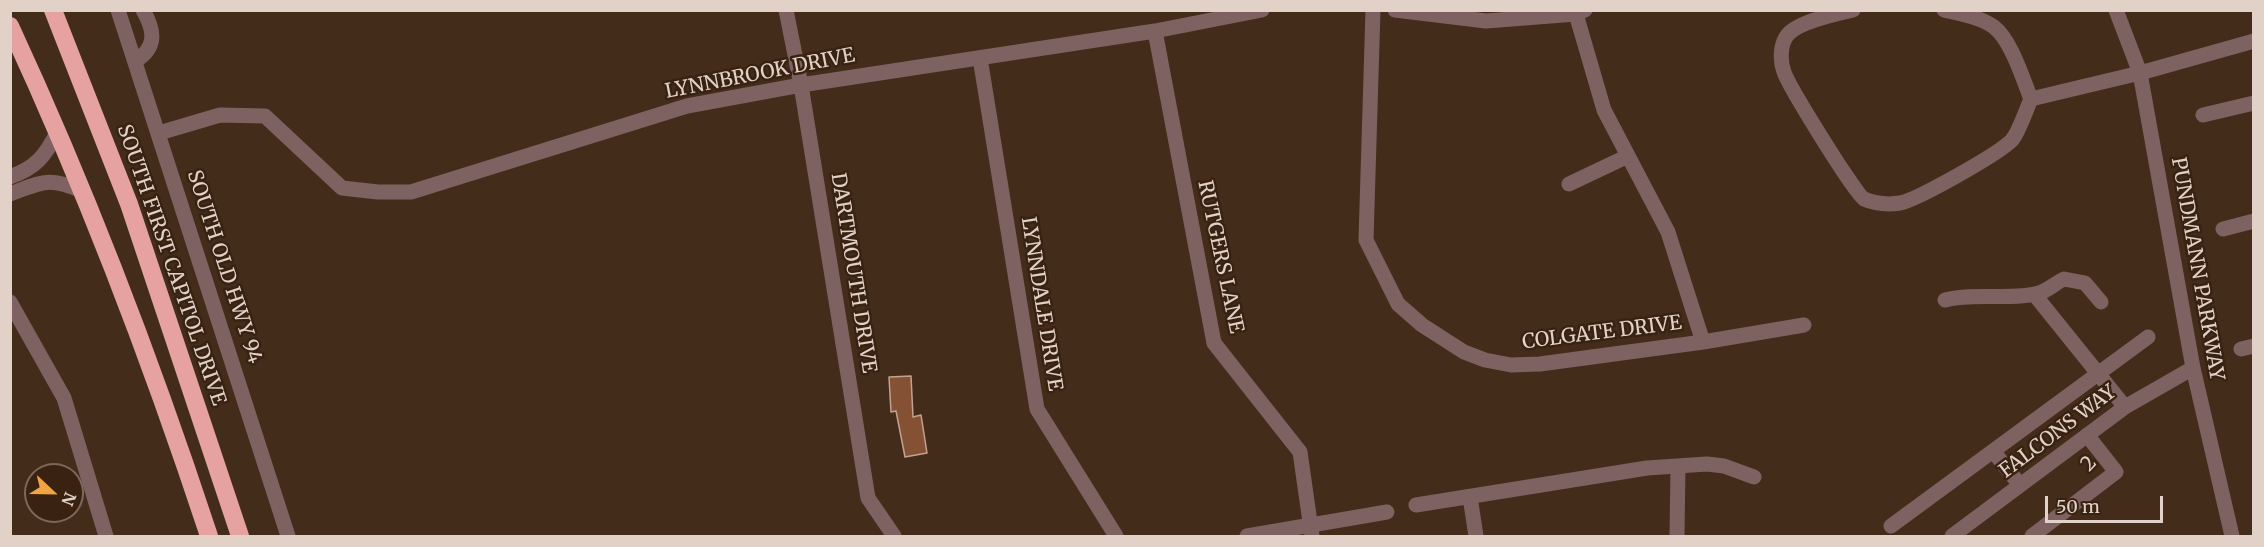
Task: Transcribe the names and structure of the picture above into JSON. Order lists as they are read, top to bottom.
{
  "streets": {
    "highway": ["SOUTH FIRST CAPITOL DRIVE"],
    "street": [
      "LYNNBROOK DRIVE",
      "RUTGERS LANE",
      "SOUTH OLD HWY 94",
      "PUNDMANN PARKWAY",
      "DARTMOUTH DRIVE",
      "LYNNDALE DRIVE",
      "COLGATE DRIVE",
      "FALCONS WAY",
      "2"
    ]
  },
  "crossings": [
    ["LYNNBROOK DRIVE", "RUTGERS LANE"],
    ["LYNNBROOK DRIVE", "SOUTH OLD HWY 94"],
    ["LYNNBROOK DRIVE", "DARTMOUTH DRIVE"],
    ["LYNNBROOK DRIVE", "LYNNDALE DRIVE"],
    ["PUNDMANN PARKWAY", "FALCONS WAY"],
    ["FALCONS WAY", "2"]
  ],
  "scale_bar": "50 m",
  "north": "right"
}
